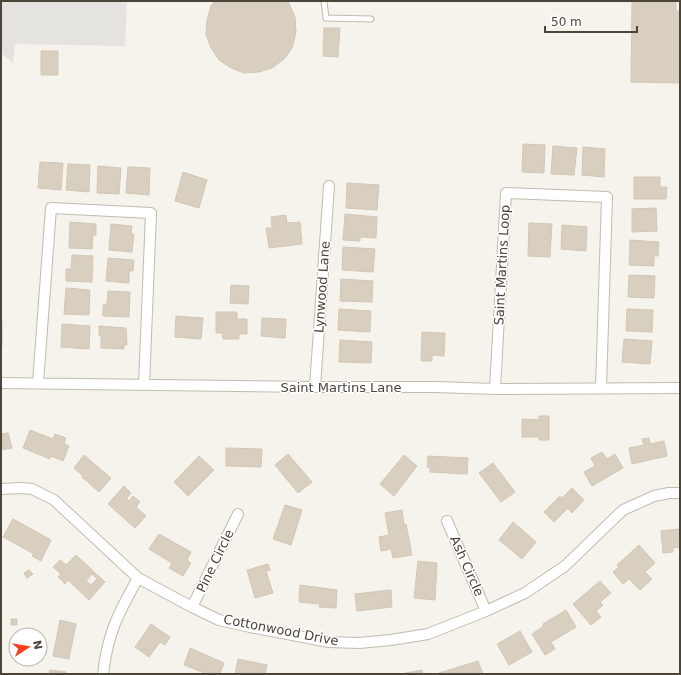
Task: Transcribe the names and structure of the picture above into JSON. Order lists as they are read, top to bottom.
{
  "streets": {
    "street": [
      "Saint Martins Loop",
      "Lynwood Lane",
      "Saint Martins Lane",
      "Pine Circle",
      "Ash Circle",
      "Cottonwood Drive"
    ]
  },
  "crossings": [
    ["Saint Martins Loop", "Saint Martins Lane"],
    ["Lynwood Lane", "Saint Martins Lane"],
    ["Pine Circle", "Cottonwood Drive"],
    ["Ash Circle", "Cottonwood Drive"]
  ],
  "scale_bar": "50 m",
  "north": "right"
}
